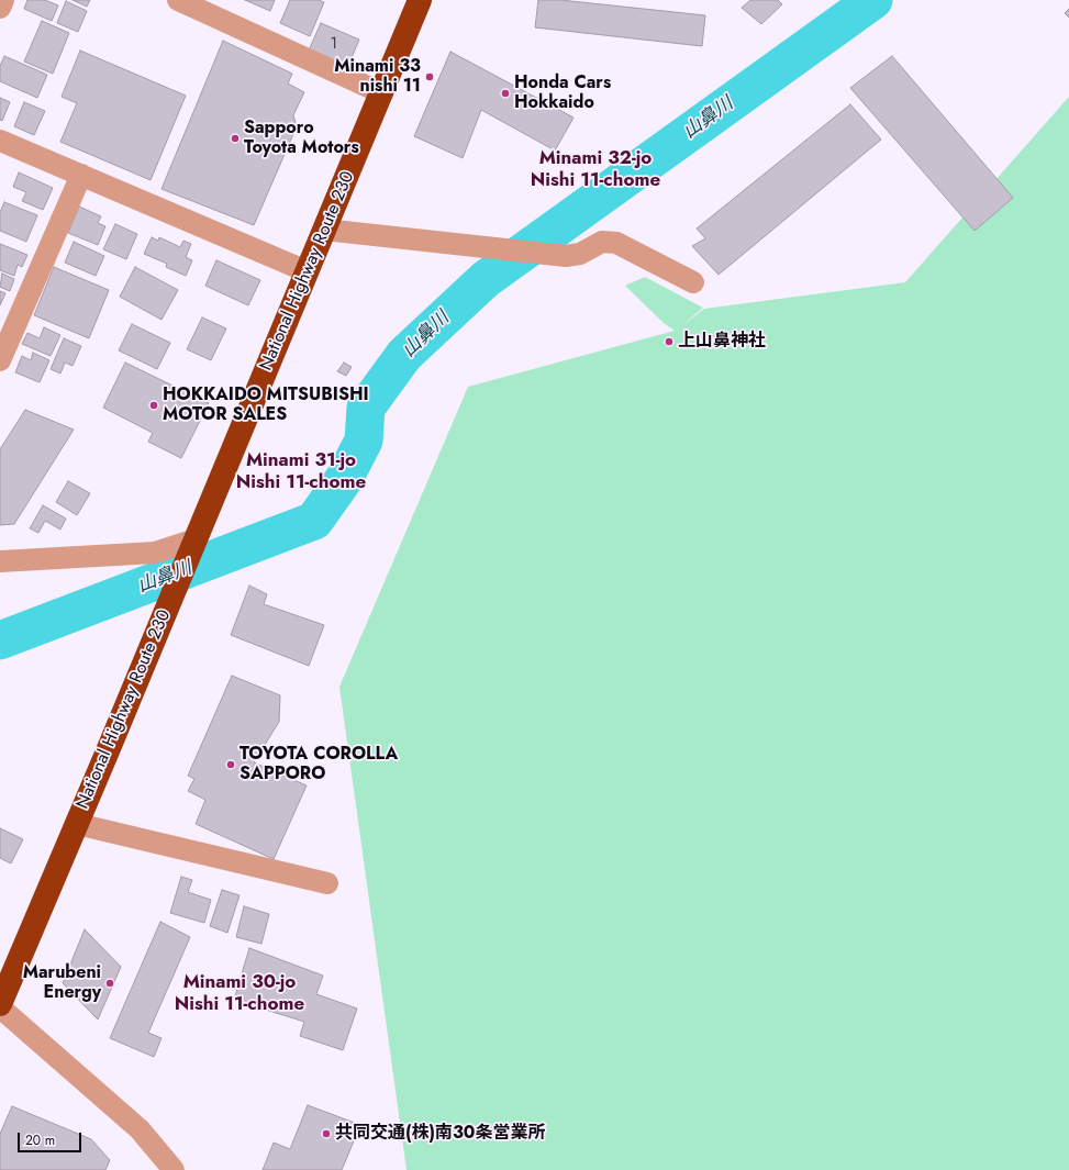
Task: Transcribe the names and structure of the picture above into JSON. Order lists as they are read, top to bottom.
{
  "streets": {
    "highway": ["National Highway Route 230"]
  },
  "districts": ["Minami 32-jo Nishi 11-chome", "Minami 31-jo Nishi 11-chome", "Minami 30-jo Nishi 11-chome"],
  "water": ["山鼻川"],
  "places": [
    "Minami 33 nishi 11",
    "Honda Cars Hokkaido",
    "Sapporo Toyota Motors",
    "上山鼻神社",
    "HOKKAIDO MITSUBISHI MOTOR SALES",
    "TOYOTA COROLLA SAPPORO",
    "Marubeni Energy",
    "共同交通(株)南30条営業所"
  ],
  "house_numbers": ["1"],
  "scale_bar": "20 m"
}
